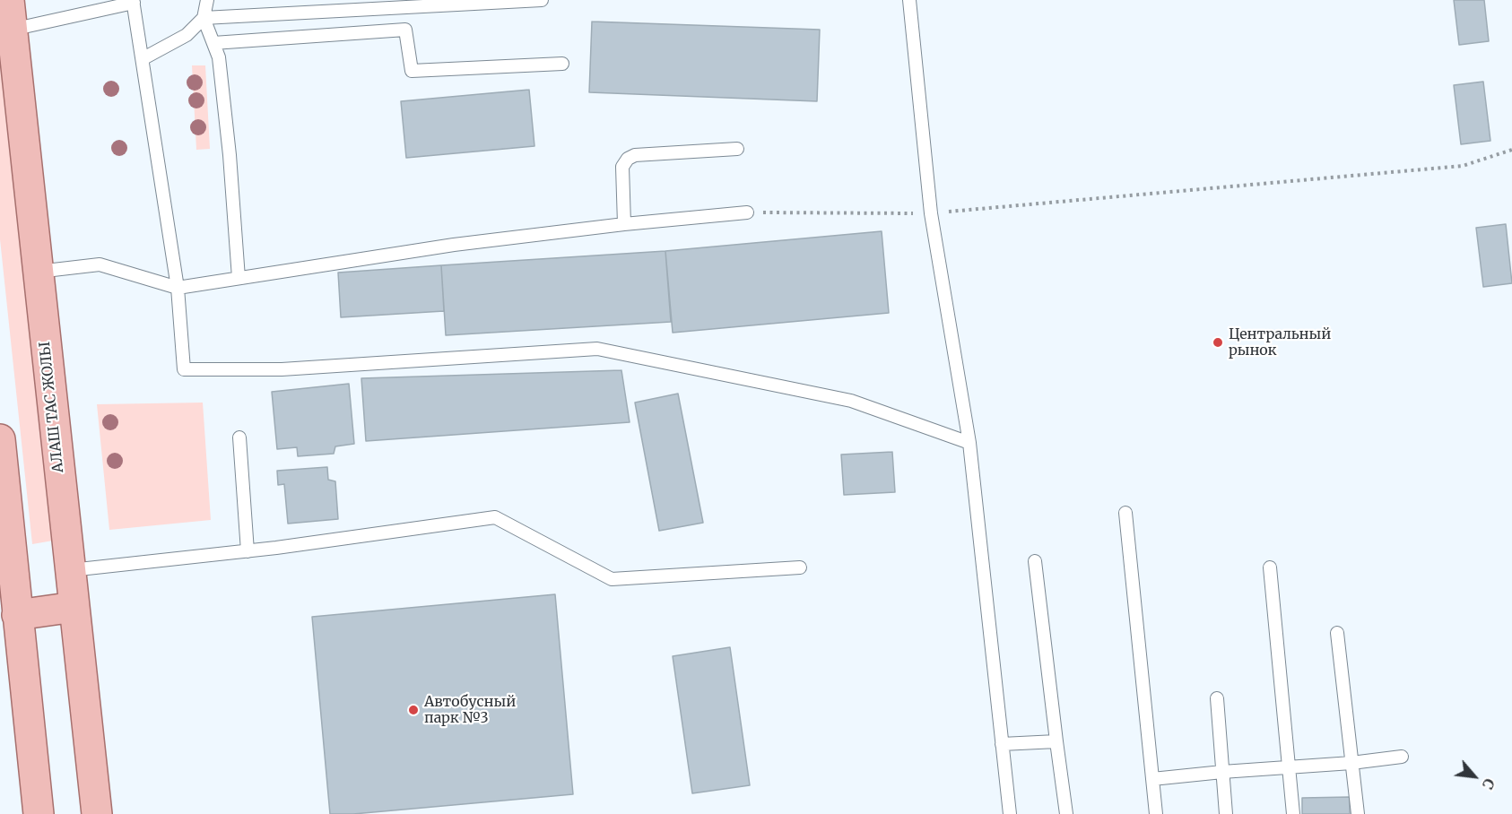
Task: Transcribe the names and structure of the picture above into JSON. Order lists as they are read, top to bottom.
{
  "streets": {
    "main road": ["АЛАШ ТАС ЖОЛЫ"]
  },
  "places": ["Центральный рынок", "Автобусный парк №3"],
  "north": "bottom right"
}
